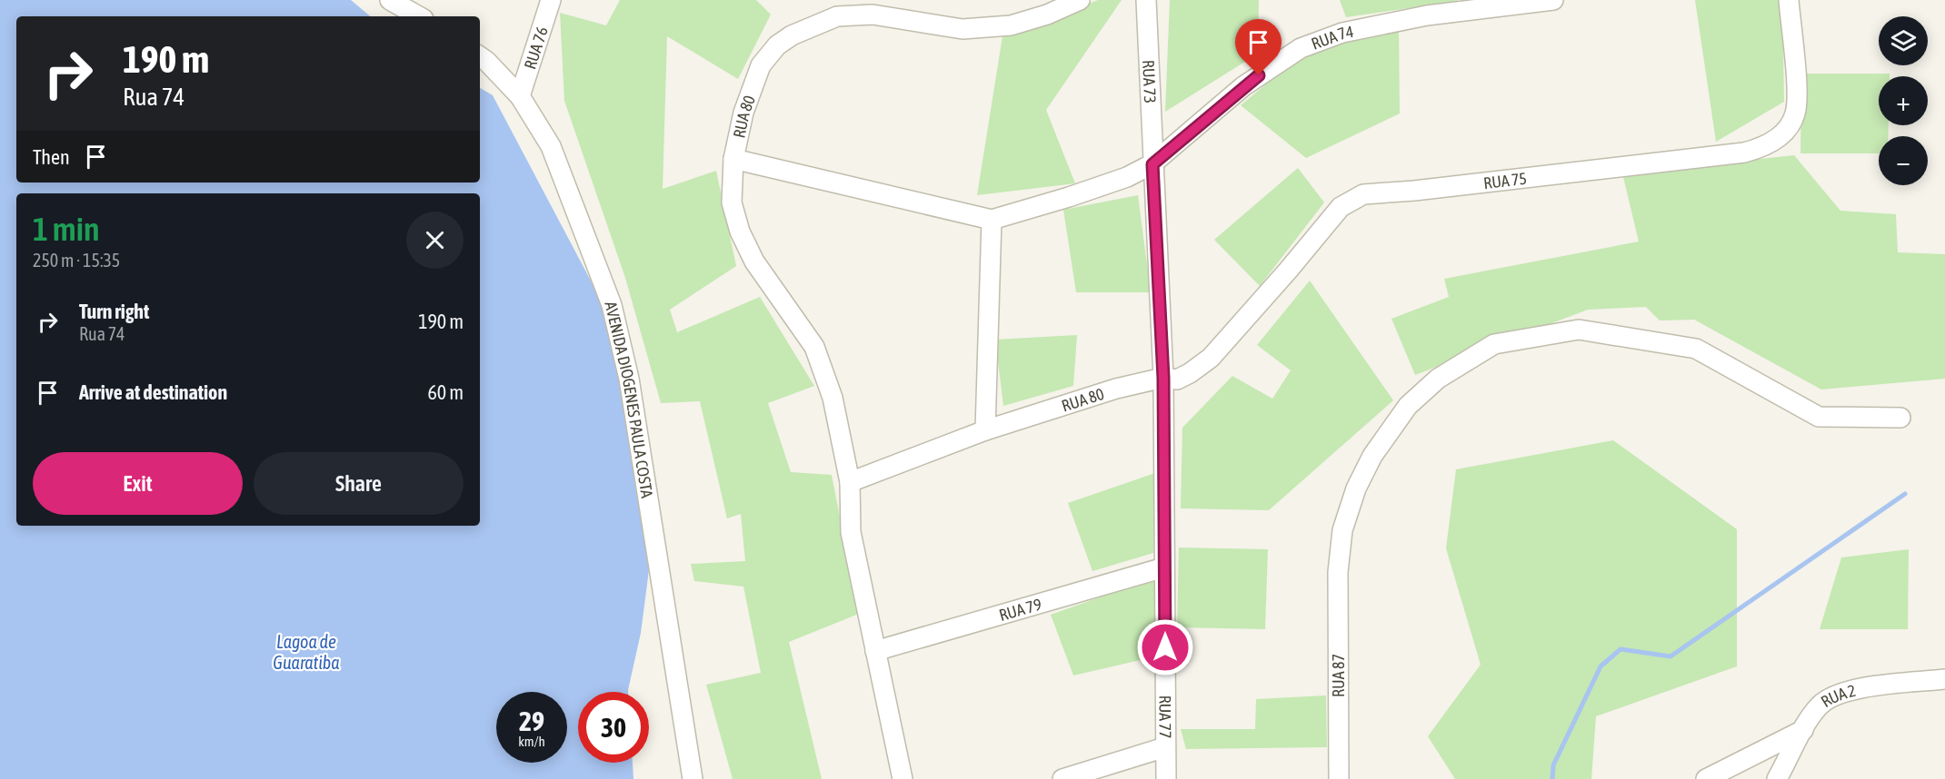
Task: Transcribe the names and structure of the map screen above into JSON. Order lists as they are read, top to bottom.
{
  "streets": {
    "street": [
      "RUA 74",
      "RUA 76",
      "RUA 73",
      "RUA 80",
      "RUA 75",
      "AVENIDA DIOGENES PAULA COSTA",
      "RUA 79",
      "RUA 87",
      "RUA 2",
      "RUA 77"
    ]
  },
  "crossings": [
    ["RUA 74", "RUA 73"],
    ["RUA 74", "RUA 77"],
    ["RUA 76", "AVENIDA DIOGENES PAULA COSTA"],
    ["RUA 73", "RUA 77"],
    ["RUA 80", "RUA 75"],
    ["RUA 80", "RUA 79"],
    ["RUA 80", "RUA 77"],
    ["RUA 75", "RUA 77"],
    ["RUA 79", "RUA 77"]
  ],
  "water": ["Lagoa de Guaratiba"],
  "page": {
    "map_buttons": ["+", "−"],
    "turn": ["190 m", "Rua 74"],
    "then": "Then",
    "heading": ["1 min", "250 m · 15:35"],
    "list": [
      {
        "name": "Turn right",
        "note": "Rua 74",
        "value": "190 m"
      },
      {
        "name": "Arrive at destination",
        "value": "60 m"
      }
    ],
    "buttons": ["Exit", "Share"],
    "speed": "29 km/h",
    "limit": "30"
  }
}
